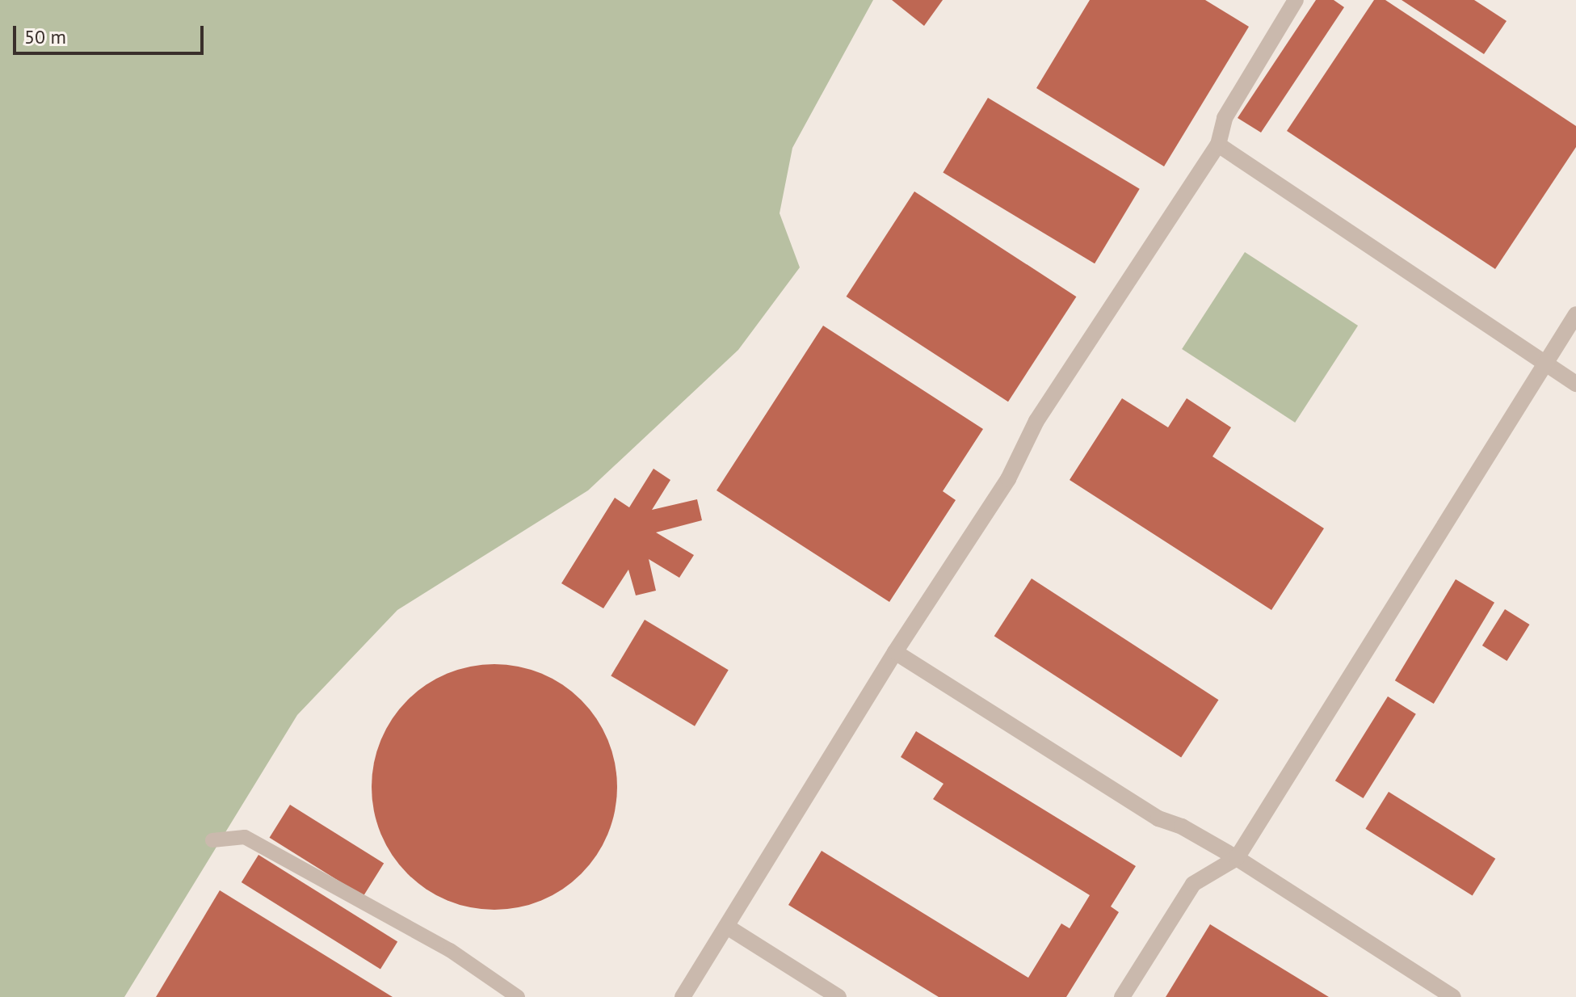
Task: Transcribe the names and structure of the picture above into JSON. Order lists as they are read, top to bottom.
{
  "scale_bar": "50 m"
}
